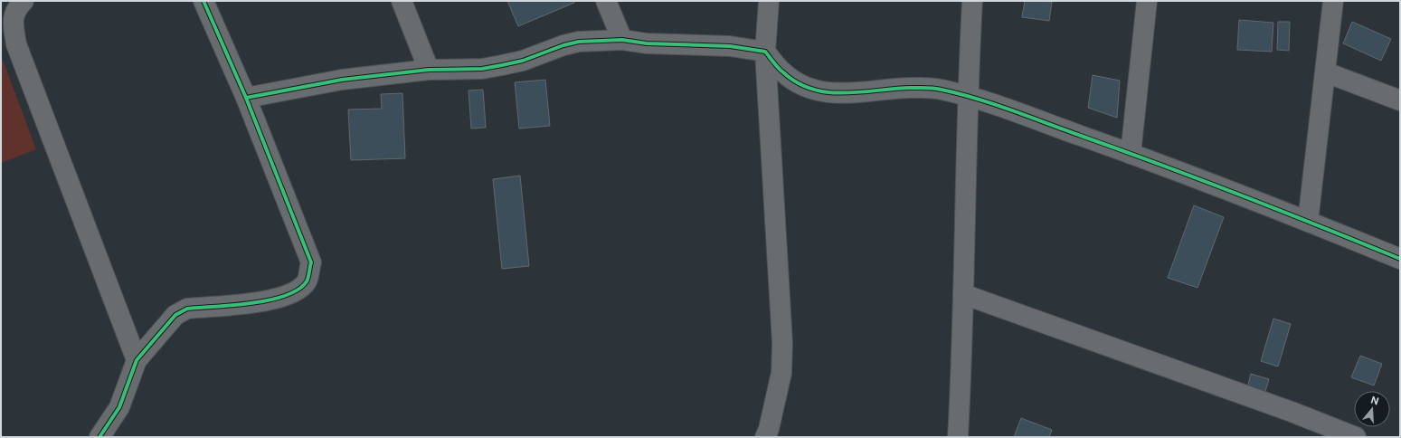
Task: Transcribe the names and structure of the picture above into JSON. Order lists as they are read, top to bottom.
{
  "north": "top"
}
